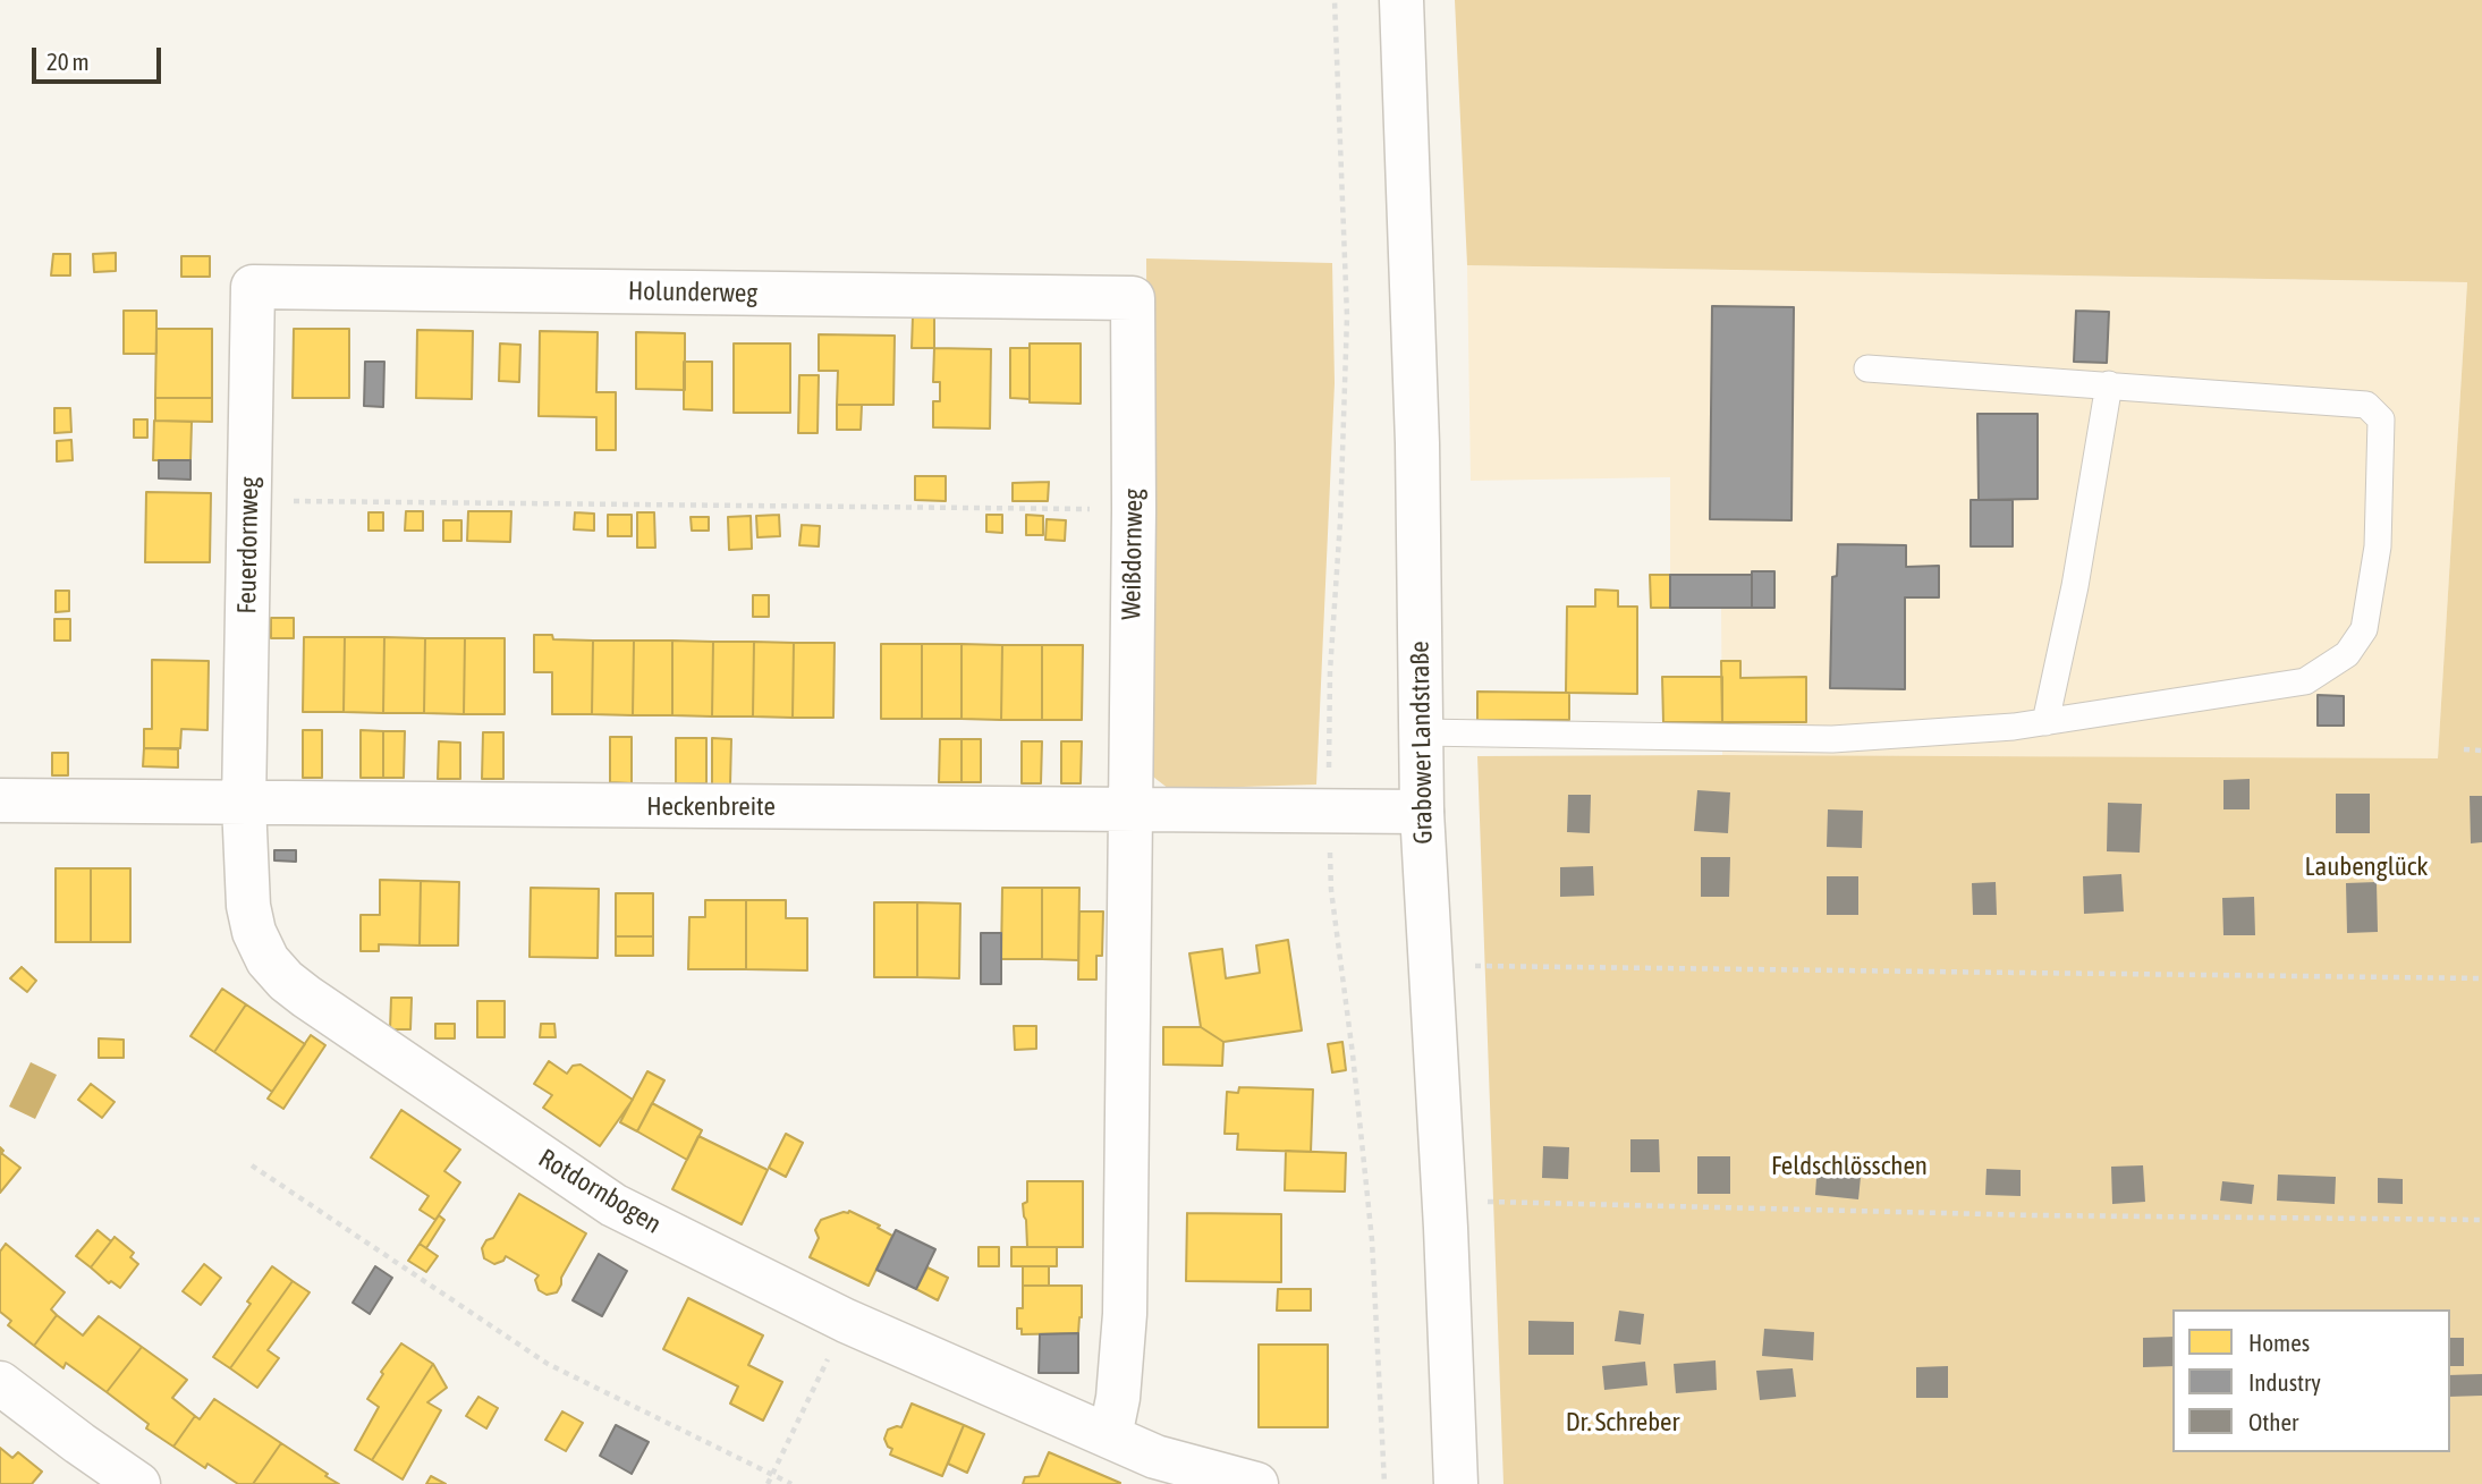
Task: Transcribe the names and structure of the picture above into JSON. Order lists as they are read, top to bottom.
{
  "streets": {
    "street": [
      "Holunderweg",
      "Feuerdornweg",
      "Weißdornweg",
      "Grabower Landstraße",
      "Heckenbreite",
      "Rotdornbogen"
    ]
  },
  "crossings": [
    ["Holunderweg", "Feuerdornweg"],
    ["Holunderweg", "Weißdornweg"],
    ["Feuerdornweg", "Heckenbreite"],
    ["Feuerdornweg", "Rotdornbogen"],
    ["Weißdornweg", "Heckenbreite"],
    ["Grabower Landstraße", "Heckenbreite"],
    ["Heckenbreite", "Rotdornbogen"]
  ],
  "parks": ["Laubenglück", "Feldschlösschen", "Dr. Schreber"],
  "legend": ["Homes", "Industry", "Other"],
  "scale_bar": "20 m"
}
